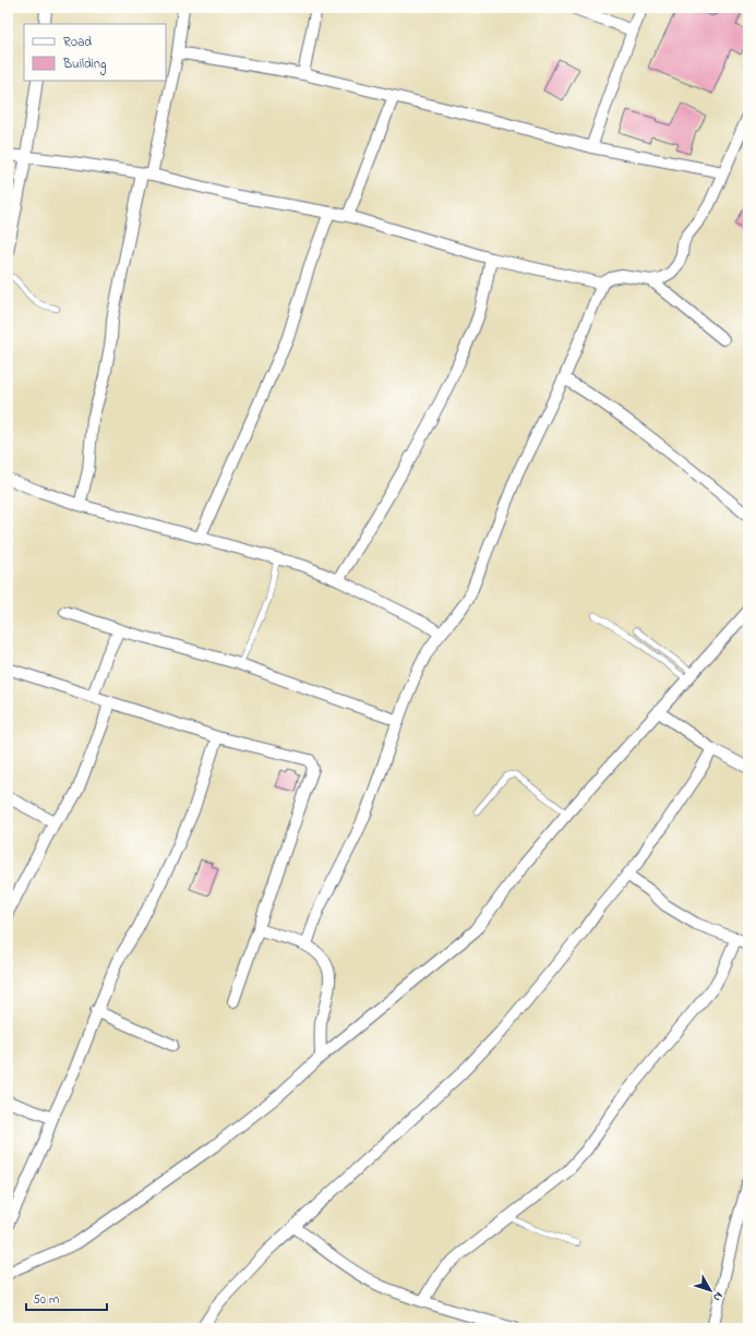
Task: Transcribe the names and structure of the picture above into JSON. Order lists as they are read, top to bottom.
{
  "legend": ["Road", "Building"],
  "scale_bar": "50 m",
  "north": "bottom right"
}
